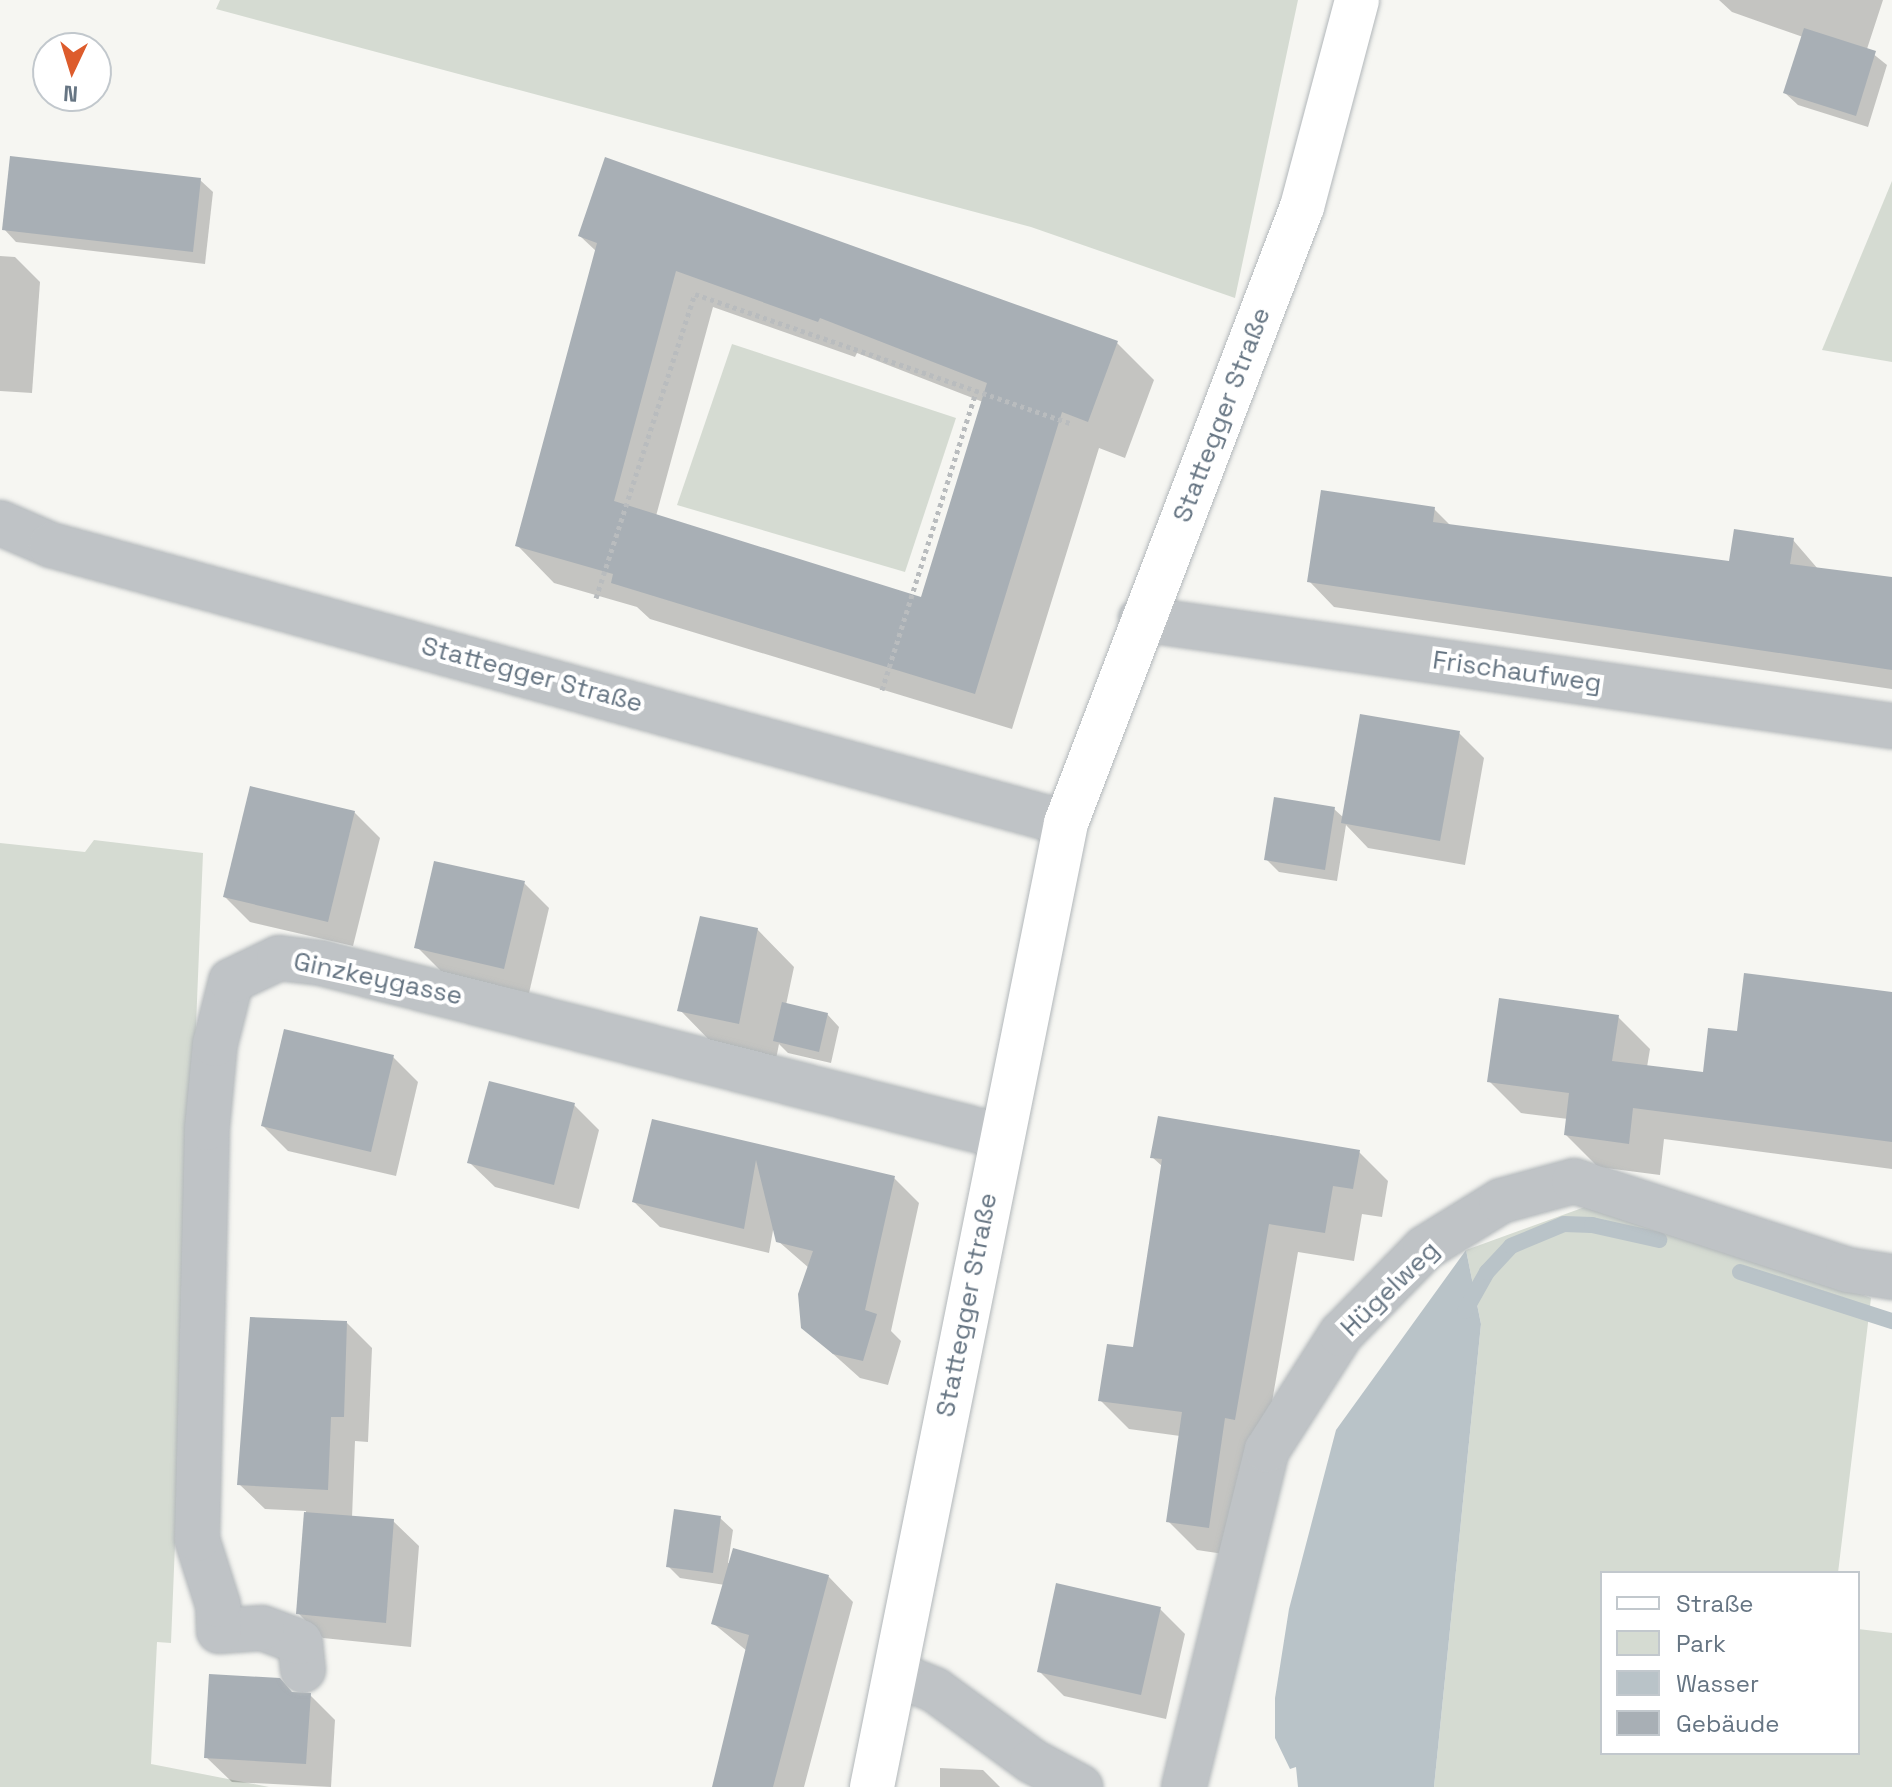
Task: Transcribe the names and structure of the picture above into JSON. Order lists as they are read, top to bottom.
{
  "streets": {
    "main road": ["Stattegger Straße"],
    "street": ["Frischaufweg", "Ginzkeygasse", "Hügelweg"]
  },
  "crossings": [
    ["Stattegger Straße", "Frischaufweg"],
    ["Stattegger Straße", "Ginzkeygasse"]
  ],
  "legend": [
    "Straße",
    "Park",
    "Wasser",
    "Gebäude"
  ],
  "north": "bottom"
}
